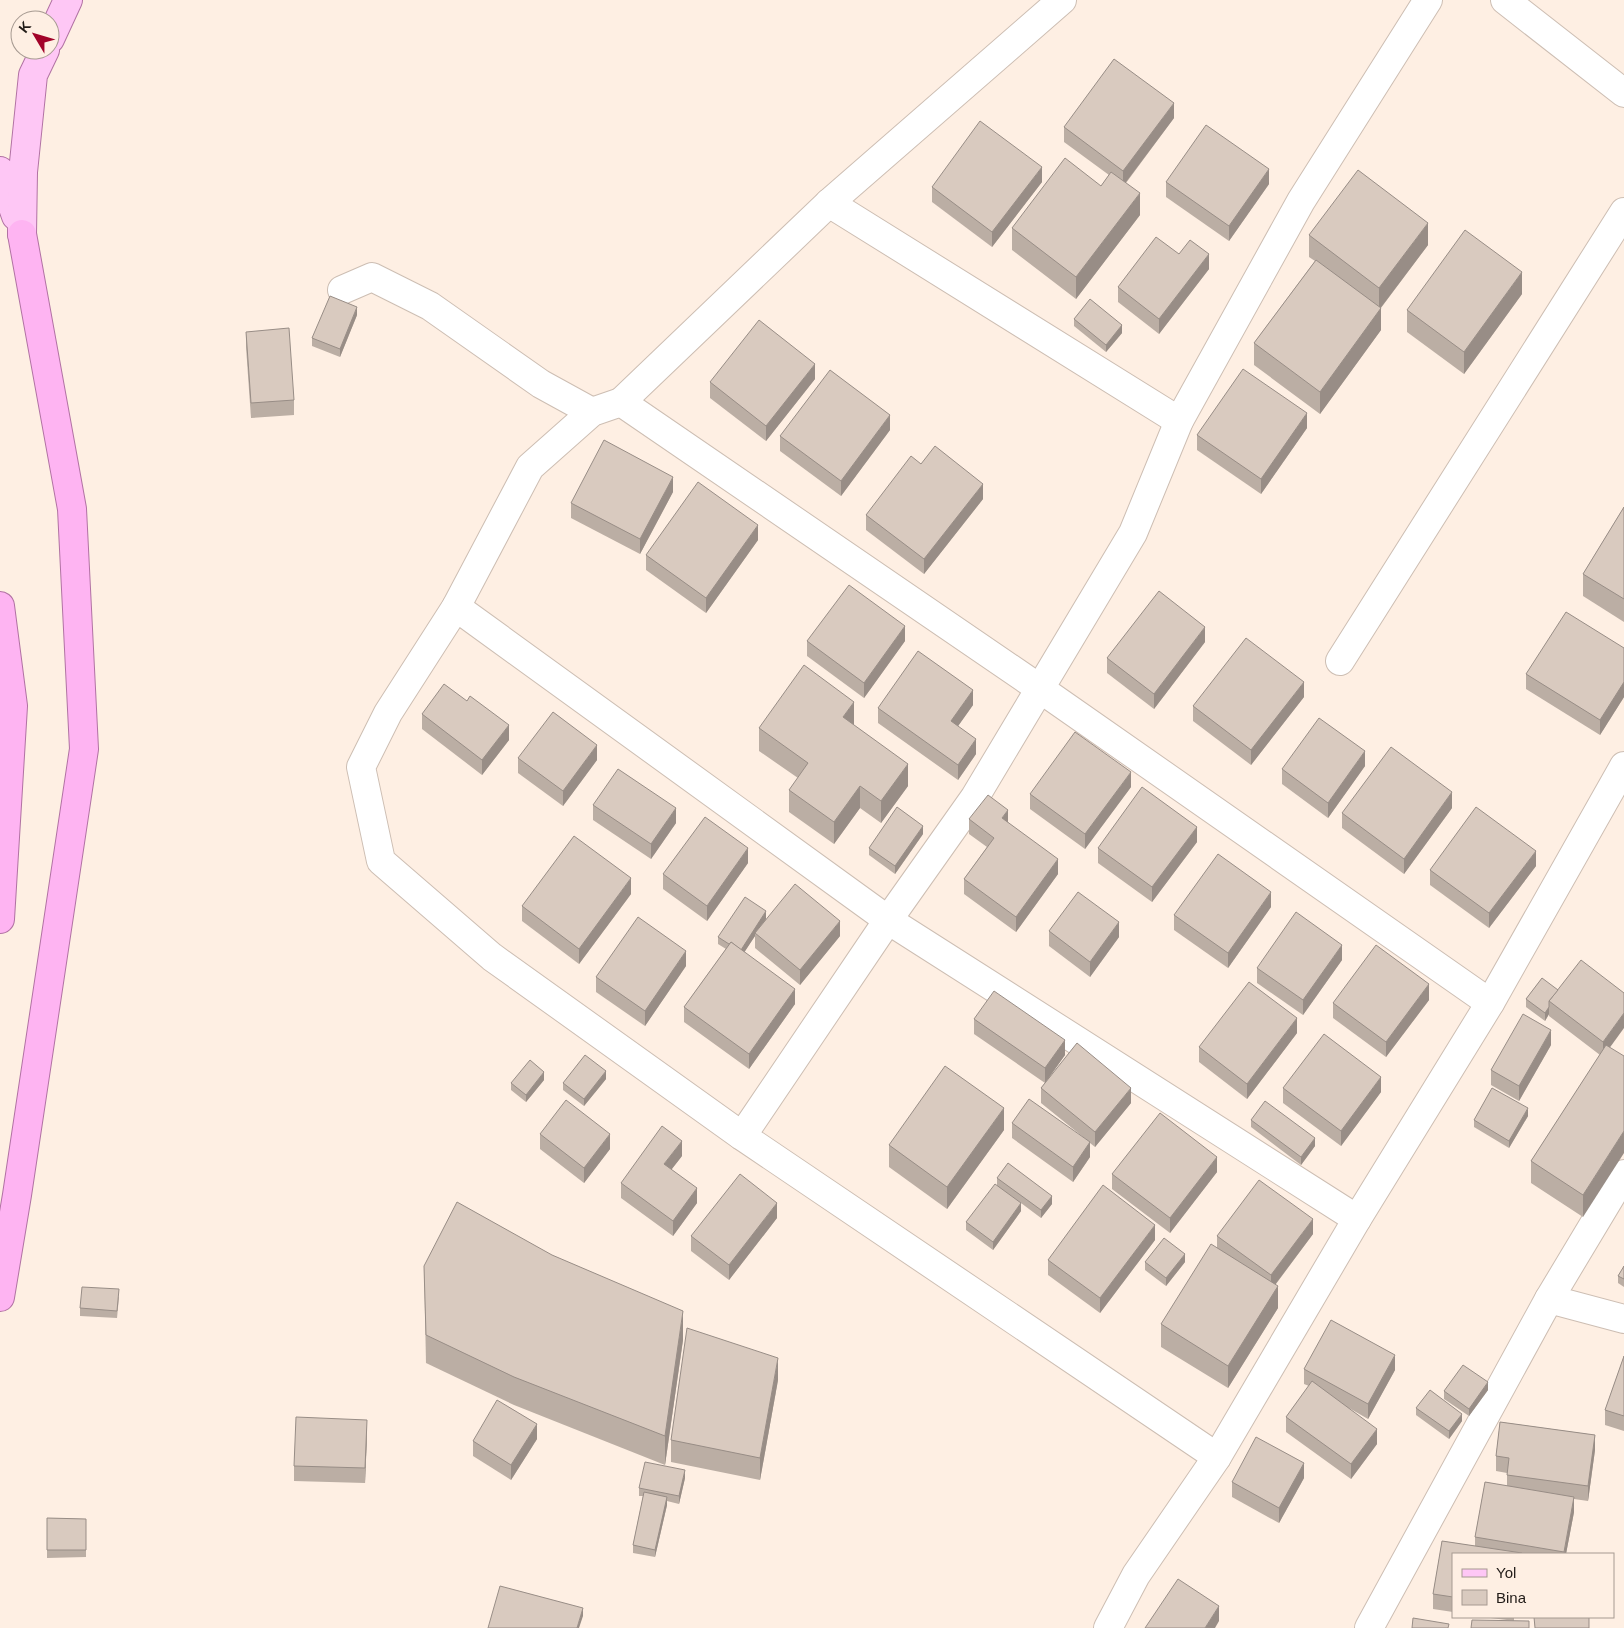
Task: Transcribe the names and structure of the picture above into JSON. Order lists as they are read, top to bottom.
{
  "legend": ["Yol", "Bina"],
  "north": "top left"
}
